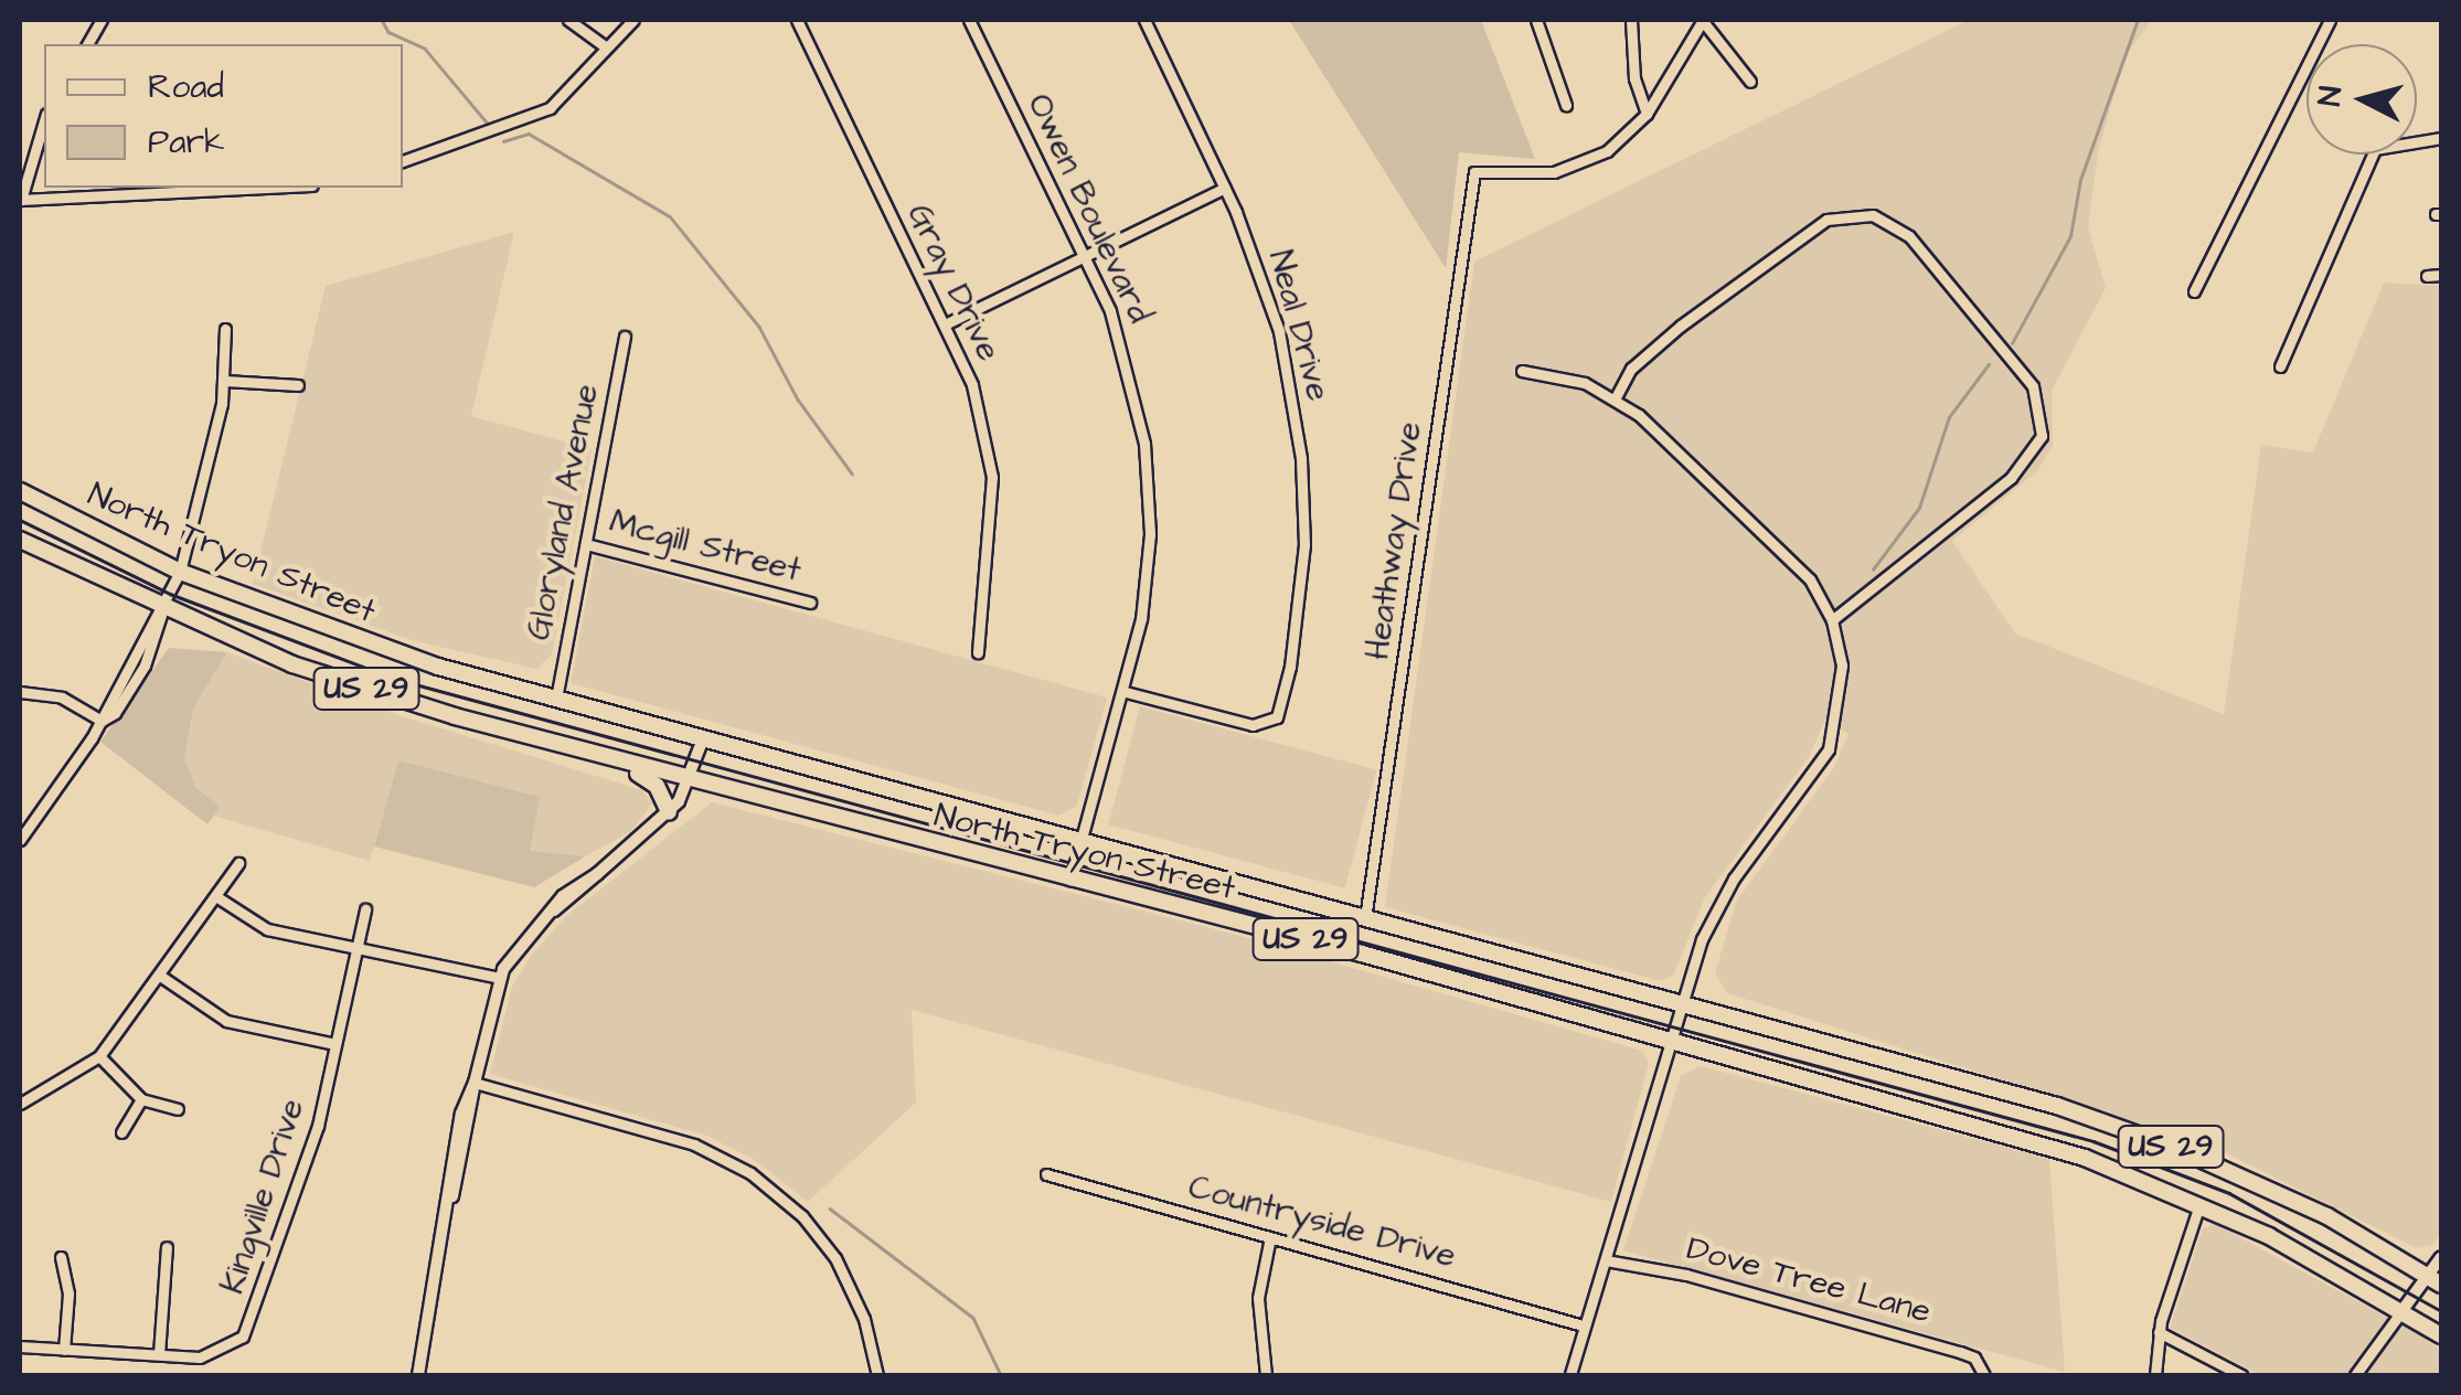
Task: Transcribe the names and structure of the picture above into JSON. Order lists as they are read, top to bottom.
{
  "streets": {
    "main road": ["North Tryon Street", "US 29"],
    "street": [
      "Owen Boulevard",
      "Gray Drive",
      "Neal Drive",
      "Gloryland Avenue",
      "Heathway Drive",
      "Mcgill Street",
      "Kingville Drive",
      "Countryside Drive",
      "Dove Tree Lane"
    ]
  },
  "crossings": [
    ["Owen Boulevard", "Neal Drive"],
    ["Owen Boulevard", "North Tryon Street"],
    ["Gloryland Avenue", "Mcgill Street"],
    ["Gloryland Avenue", "North Tryon Street"],
    ["Heathway Drive", "North Tryon Street"]
  ],
  "legend": ["Road", "Park"],
  "north": "left"
}
